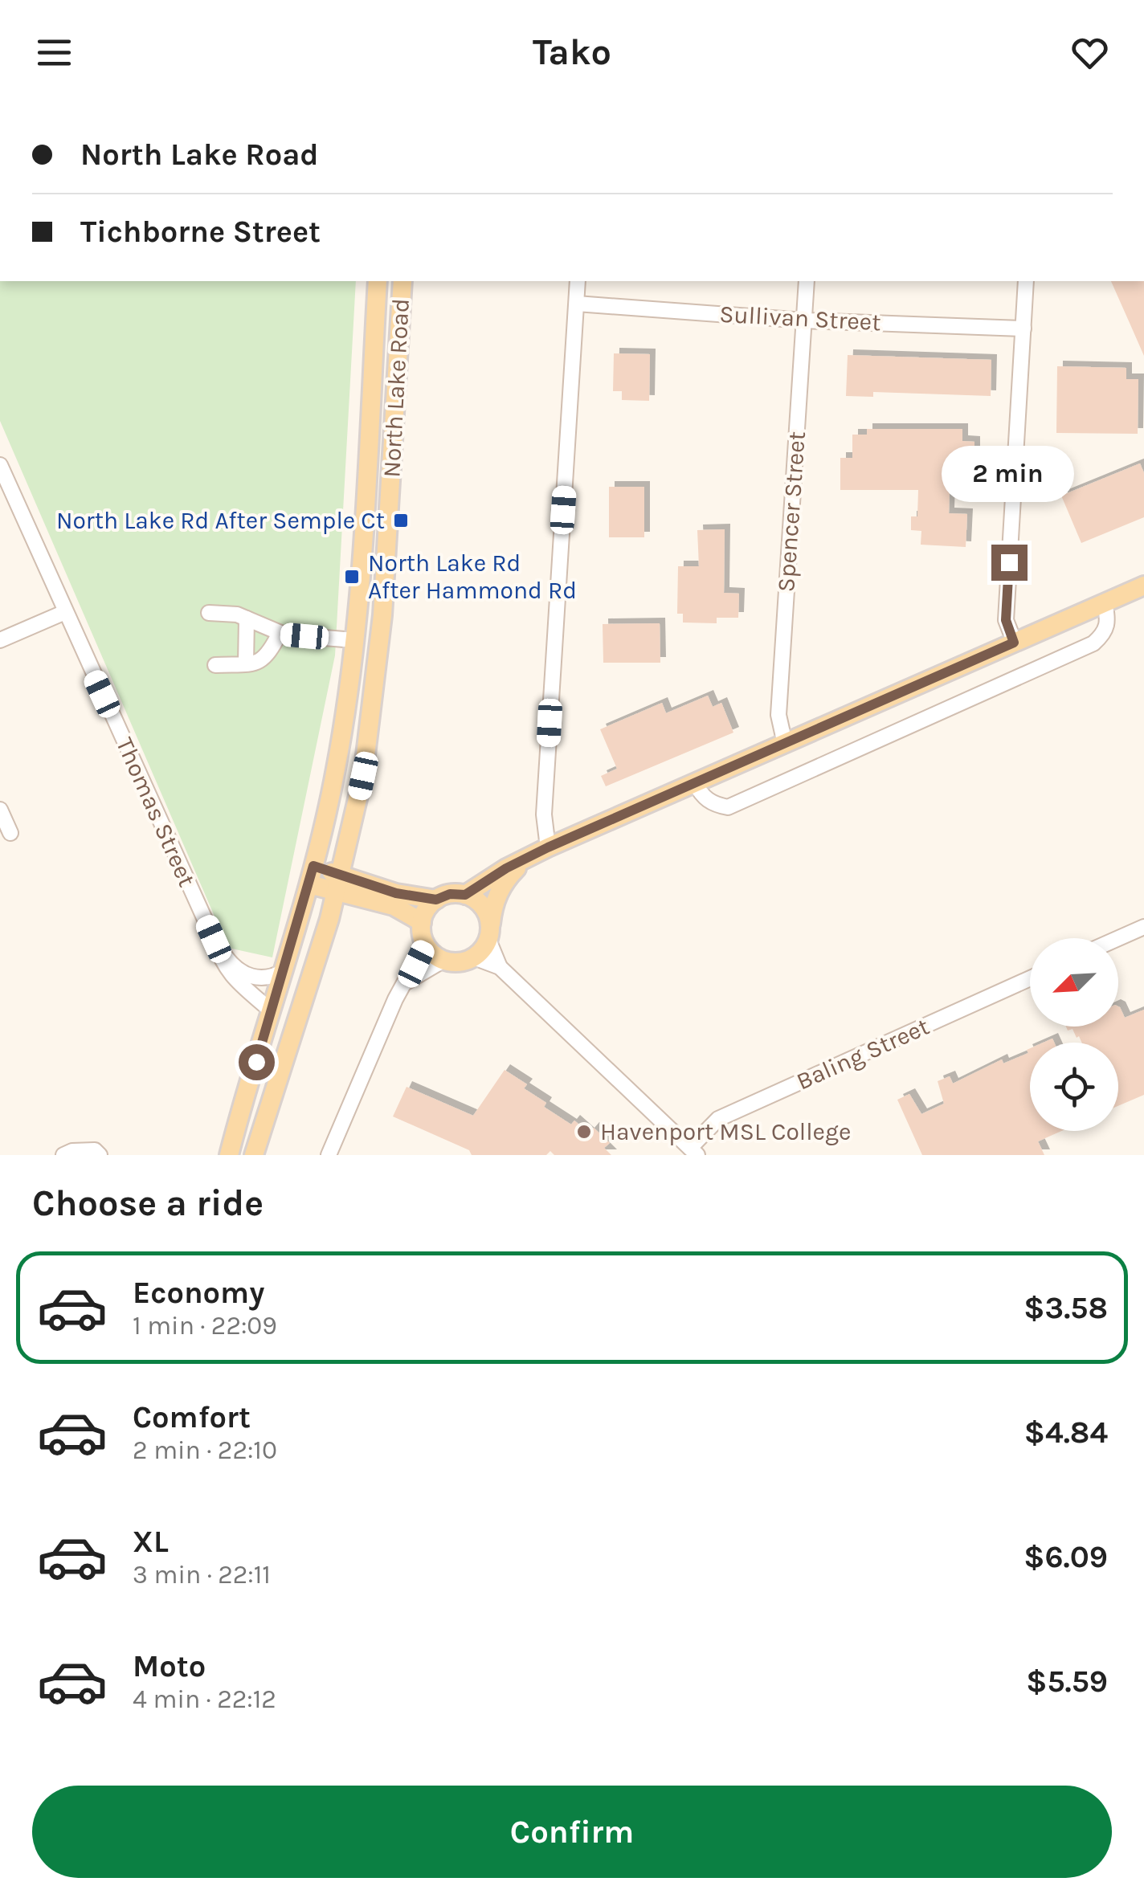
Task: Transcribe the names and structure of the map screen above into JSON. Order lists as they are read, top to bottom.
{
  "streets": {
    "main road": ["North Lake Road"],
    "street": [
      "Sullivan Street",
      "Spencer Street",
      "Thomas Street",
      "Baling Street"
    ]
  },
  "crossings": [
    ["Sullivan Street", "Spencer Street"],
    ["North Lake Road", "Thomas Street"]
  ],
  "places": {
    "transit": ["North Lake Rd After Semple Ct", "North Lake Rd After Hammond Rd"],
    "other": ["Havenport MSL College"]
  },
  "north": "bottom left",
  "page": {
    "header": "Tako",
    "banner": ["North Lake Road", "Tichborne Street"],
    "bubble": "2 min",
    "heading": "Choose a ride",
    "list": [
      {
        "name": "Economy",
        "note": "1 min · 22:09",
        "value": "$3.58"
      },
      {
        "name": "Comfort",
        "note": "2 min · 22:10",
        "value": "$4.84"
      },
      {
        "name": "XL",
        "note": "3 min · 22:11",
        "value": "$6.09"
      },
      {
        "name": "Moto",
        "note": "4 min · 22:12",
        "value": "$5.59"
      }
    ],
    "buttons": "Confirm"
  }
}
